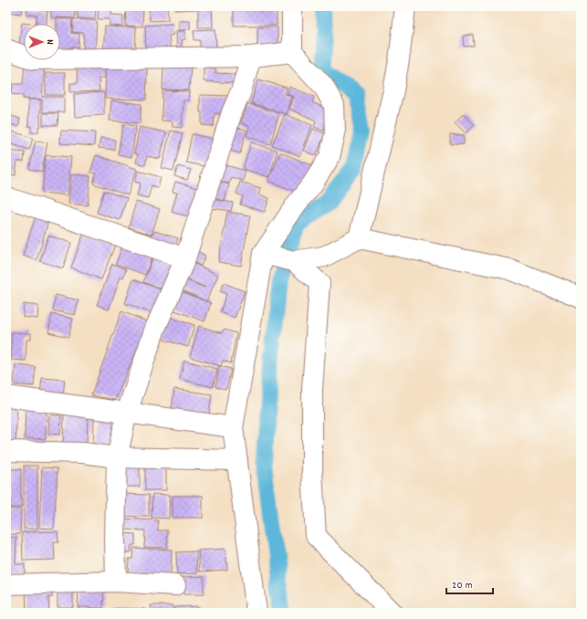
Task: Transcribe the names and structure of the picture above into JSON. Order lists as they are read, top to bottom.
{
  "scale_bar": "20 m",
  "north": "right"
}
